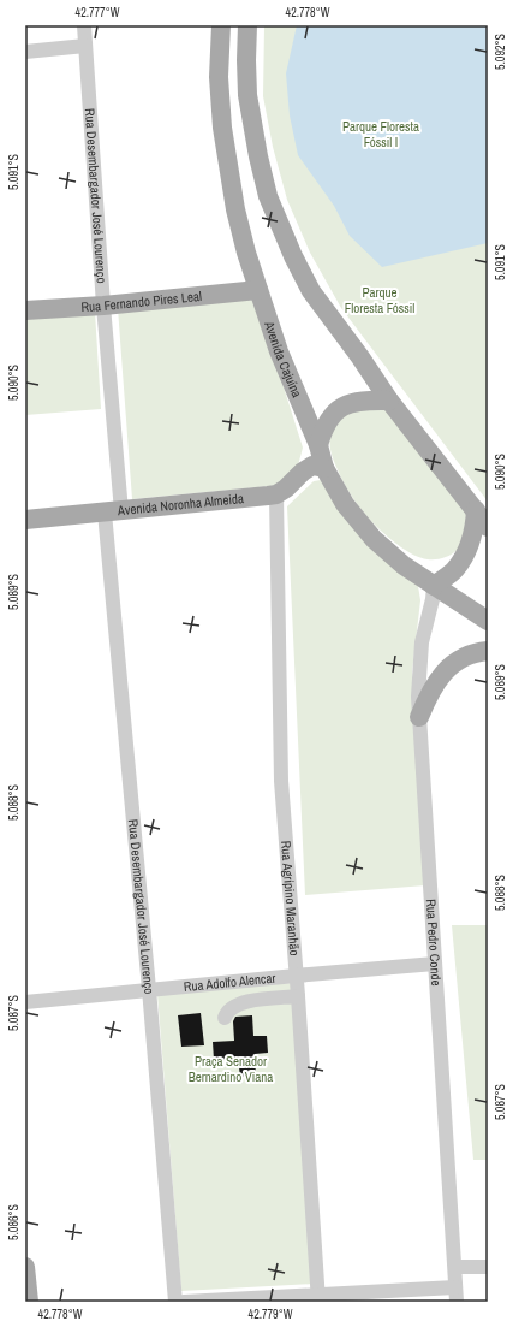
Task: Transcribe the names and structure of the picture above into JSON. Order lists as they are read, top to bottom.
{
  "streets": {
    "main road": ["Rua Fernando Pires Leal", "Avenida Cajuína", "Avenida Noronha Almeida"],
    "street": [
      "Rua Desembargador José Lourenço",
      "Rua Agripino Maranhão",
      "Rua Pedro Conde",
      "Rua Adolfo Alencar"
    ]
  },
  "crossings": [
    ["Rua Desembargador José Lourenço", "Rua Fernando Pires Leal"],
    ["Rua Desembargador José Lourenço", "Avenida Noronha Almeida"],
    ["Rua Desembargador José Lourenço", "Rua Adolfo Alencar"],
    ["Rua Fernando Pires Leal", "Avenida Cajuína"],
    ["Avenida Cajuína", "Rua Pedro Conde"],
    ["Avenida Noronha Almeida", "Rua Agripino Maranhão"],
    ["Rua Agripino Maranhão", "Rua Adolfo Alencar"],
    ["Rua Pedro Conde", "Rua Adolfo Alencar"]
  ],
  "parks": ["Parque Floresta Fóssil I", "Parque Floresta Fóssil", "Praça Senador Bernardino Viana"],
  "coordinates": [
    "42.777°W",
    "42.778°W",
    "5.092°S",
    "5.091°S",
    "5.090°S",
    "5.089°S",
    "5.088°S",
    "5.087°S",
    "5.086°S",
    "42.779°W"
  ]
}
